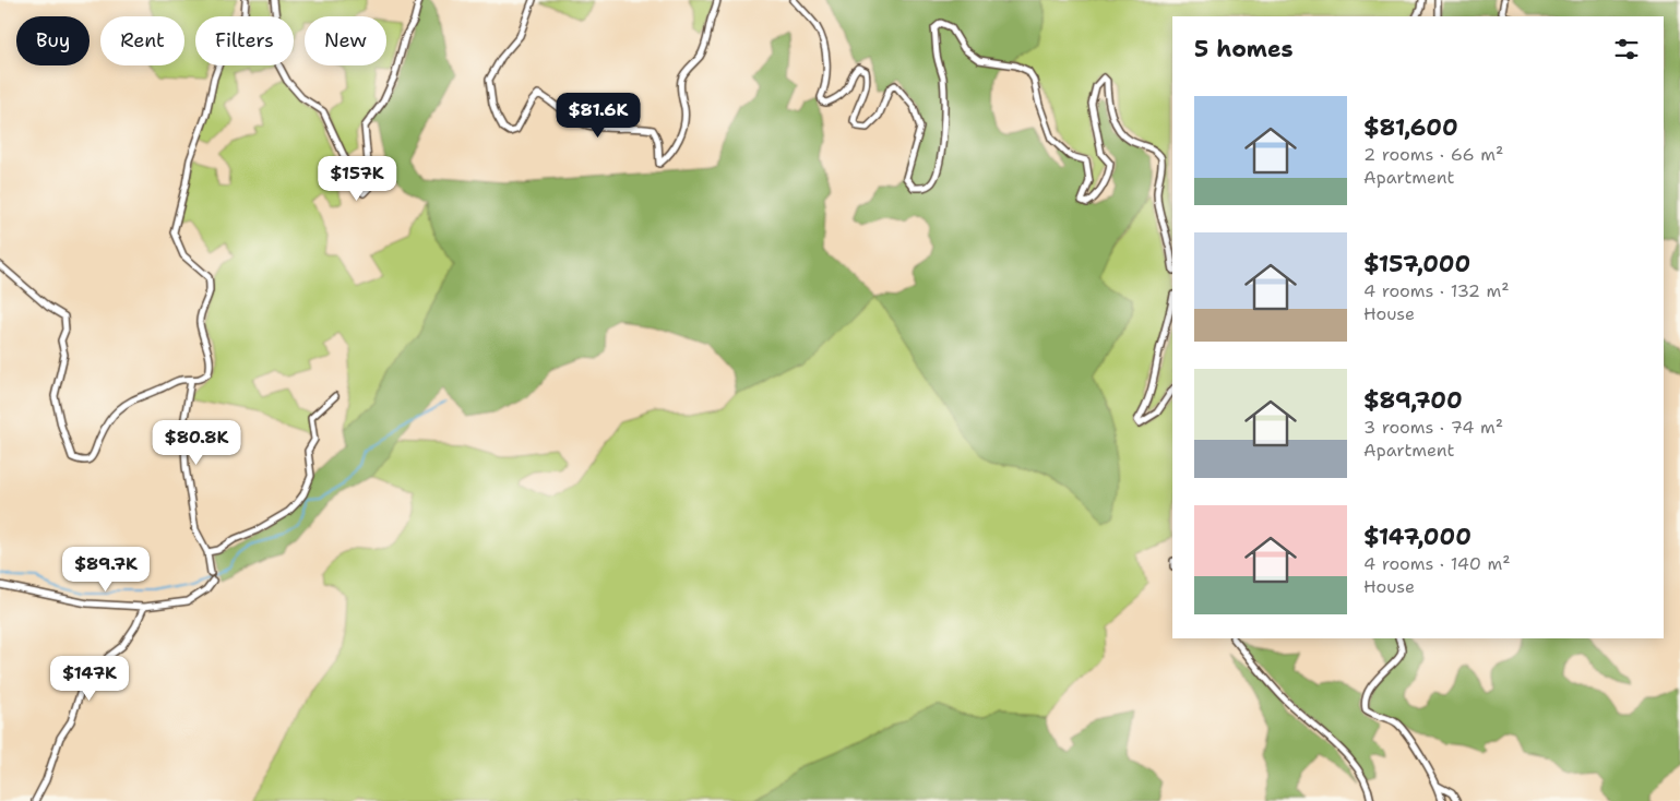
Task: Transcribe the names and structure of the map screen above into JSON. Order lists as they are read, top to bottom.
{
  "page": {
    "chip": [
      "Buy",
      "Rent",
      "Filters",
      "New"
    ],
    "heading": "5 homes",
    "list": [
      {
        "name": "$81,600",
        "note": "2 rooms · 66 m² · Apartment"
      },
      {
        "name": "$157,000",
        "note": "4 rooms · 132 m² · House"
      },
      {
        "name": "$89,700",
        "note": "3 rooms · 74 m² · Apartment"
      },
      {
        "name": "$147,000",
        "note": "4 rooms · 140 m² · House"
      }
    ],
    "price": [
      "$81.6K",
      "$157K",
      "$80.8K",
      "$89.7K",
      "$147K"
    ]
  }
}
